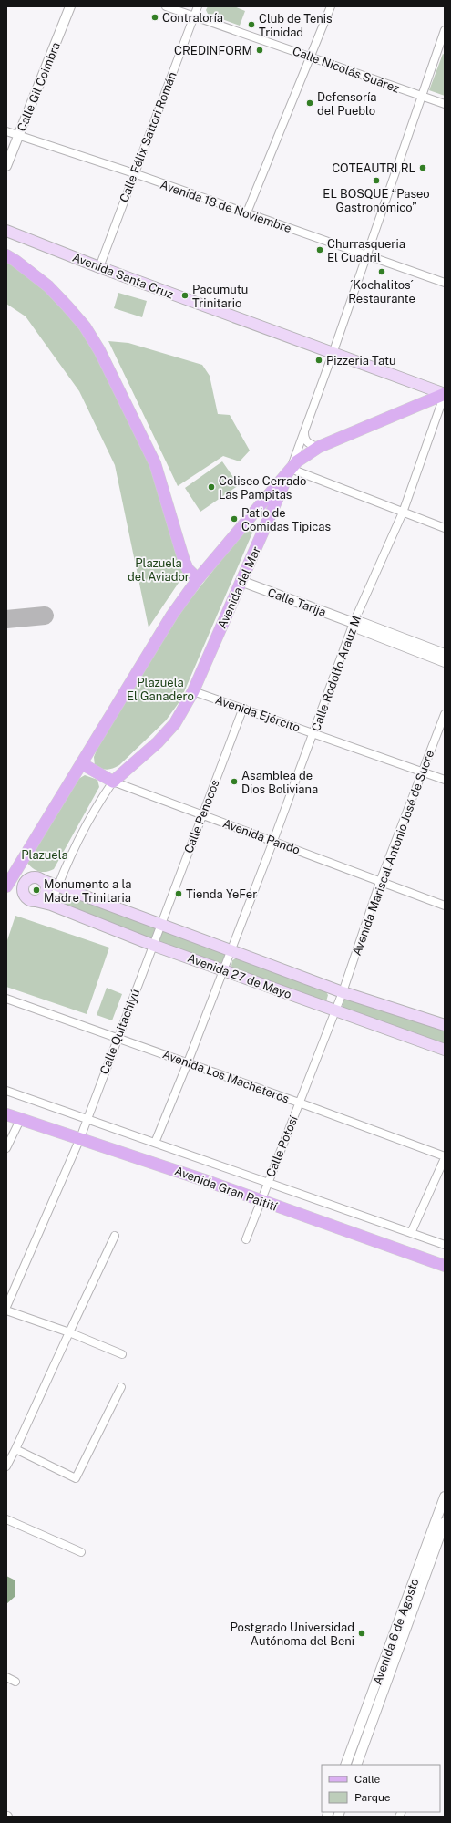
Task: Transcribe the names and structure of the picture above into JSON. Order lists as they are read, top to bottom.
{
  "streets": {
    "main road": [
      "Avenida Santa Cruz",
      "Avenida del Mar",
      "Avenida Pando",
      "Avenida 27 de Mayo",
      "Avenida Gran Paitití"
    ],
    "street": [
      "Calle Nicolás Suárez",
      "Calle Gil Coimbra",
      "Calle Félix Sattori Román",
      "Avenida 18 de Noviembre",
      "Calle Tarija",
      "Calle Rodolfo Arauz M.",
      "Avenida Ejército",
      "Calle Penocos",
      "Avenida Mariscal Antonio José de Sucre",
      "Calle Quitachiyú",
      "Avenida Los Macheteros",
      "Calle Potosí",
      "Avenida 6 de Agosto"
    ]
  },
  "crossings": [
    ["Calle Nicolás Suárez", "Calle Félix Sattori Román"],
    ["Calle Nicolás Suárez", "Avenida del Mar"],
    ["Calle Gil Coimbra", "Avenida 18 de Noviembre"],
    ["Calle Félix Sattori Román", "Avenida 18 de Noviembre"],
    ["Calle Félix Sattori Román", "Avenida Santa Cruz"],
    ["Avenida 18 de Noviembre", "Avenida del Mar"],
    ["Avenida Santa Cruz", "Avenida del Mar"],
    ["Avenida Santa Cruz", "Calle Rodolfo Arauz M."],
    ["Avenida del Mar", "Calle Tarija"],
    ["Avenida del Mar", "Avenida Ejército"],
    ["Avenida del Mar", "Avenida Pando"],
    ["Avenida del Mar", "Avenida 27 de Mayo"],
    ["Calle Tarija", "Calle Rodolfo Arauz M."],
    ["Calle Rodolfo Arauz M.", "Avenida Ejército"],
    ["Calle Rodolfo Arauz M.", "Avenida Pando"],
    ["Calle Rodolfo Arauz M.", "Avenida 27 de Mayo"],
    ["Calle Rodolfo Arauz M.", "Avenida Los Macheteros"],
    ["Avenida Ejército", "Calle Penocos"],
    ["Avenida Ejército", "Avenida Mariscal Antonio José de Sucre"],
    ["Calle Penocos", "Avenida Pando"],
    ["Calle Penocos", "Avenida 27 de Mayo"],
    ["Calle Penocos", "Calle Quitachiyú"],
    ["Avenida Pando", "Avenida Mariscal Antonio José de Sucre"],
    ["Avenida Mariscal Antonio José de Sucre", "Avenida 27 de Mayo"],
    ["Avenida Mariscal Antonio José de Sucre", "Calle Potosí"],
    ["Avenida 27 de Mayo", "Calle Quitachiyú"],
    ["Avenida 27 de Mayo", "Calle Potosí"],
    ["Calle Quitachiyú", "Avenida Los Macheteros"],
    ["Calle Quitachiyú", "Avenida Gran Paitití"],
    ["Avenida Los Macheteros", "Calle Potosí"],
    ["Calle Potosí", "Avenida Gran Paitití"]
  ],
  "parks": ["Plazuela del Aviador", "Plazuela El Ganadero", "Plazuela"],
  "places": [
    "Contraloría",
    "Club de Tenis Trinidad",
    "CREDINFORM",
    "Defensoría del Pueblo",
    "COTEAUTRI RL",
    "EL BOSQUE “Paseo Gastronómico”",
    "Churrasqueria El Cuadril",
    "´Kochalitos´ Restaurante",
    "Pacumutu Trinitario",
    "Pizzeria Tatu",
    "Coliseo Cerrado Las Pampitas",
    "Patio de Comidas Tipicas",
    "Asamblea de Dios Boliviana",
    "Monumento a la Madre Trinitaria",
    "Tienda YeFer",
    "Postgrado Universidad Autónoma del Beni"
  ],
  "legend": ["Calle", "Parque"]
}
